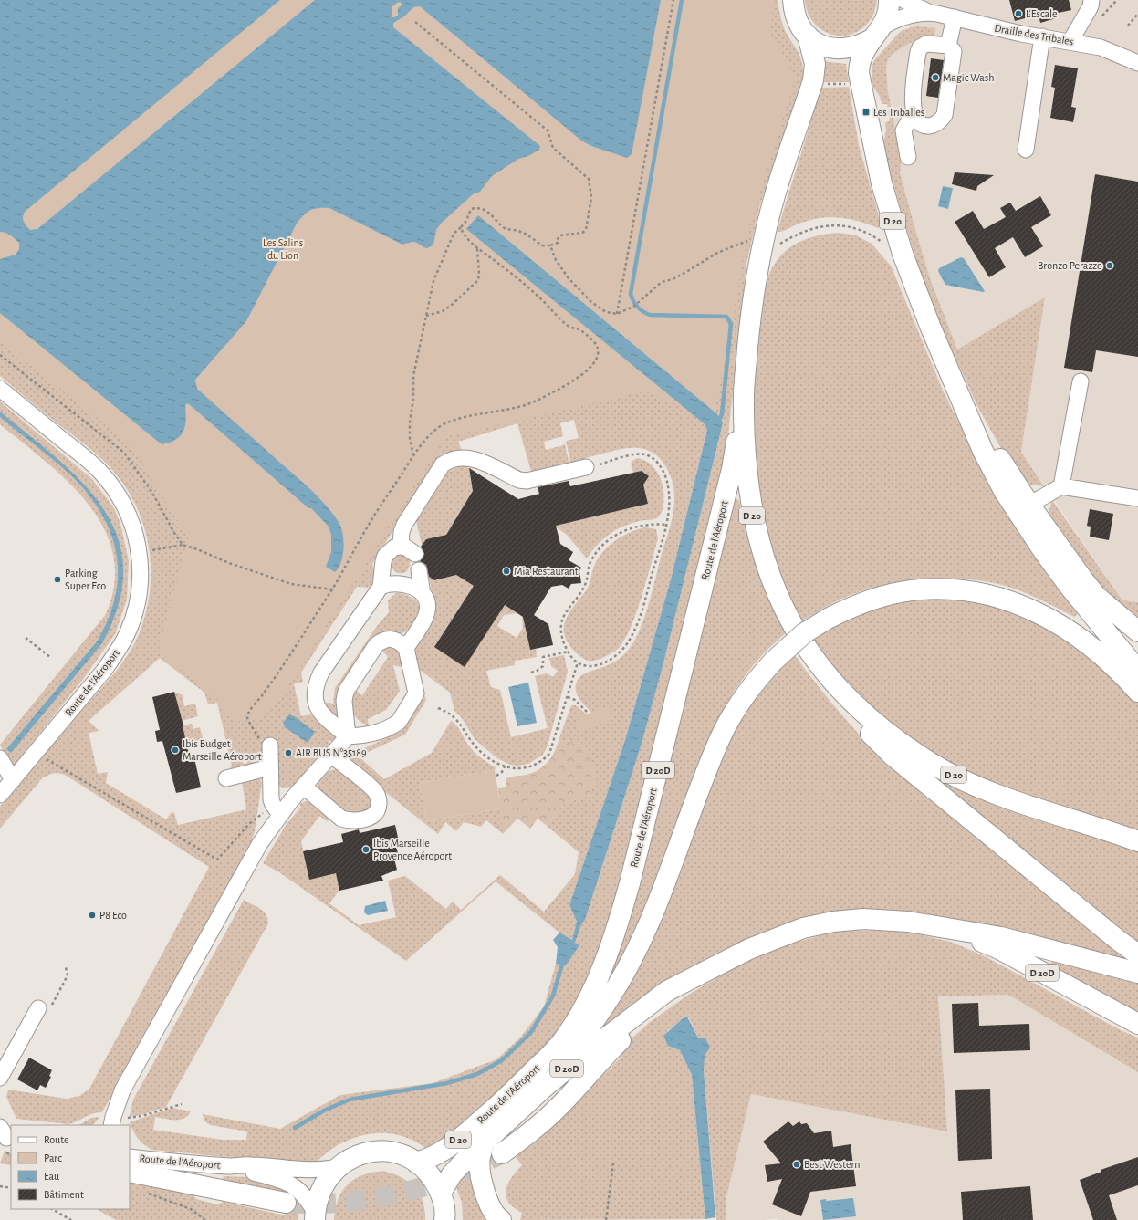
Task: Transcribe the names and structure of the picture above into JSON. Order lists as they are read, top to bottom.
{
  "streets": {
    "main road": ["D 20", "Route de l'Aéroport", "D 20D"],
    "street": ["Draille des Tribales"]
  },
  "crossings": [
    ["Draille des Tribales", "D 20"],
    ["D 20", "Route de l'Aéroport"],
    ["Route de l'Aéroport", "D 20D"]
  ],
  "parks": ["Les Salins du Lion"],
  "places": {
    "other": [
      "L'Escale",
      "Magic Wash",
      "Bronzo Perazzo",
      "Mia Restaurant",
      "Parking Super Eco",
      "Ibis Budget Marseille Aéroport",
      "AIR BUS N°35189",
      "Ibis Marseille Provence Aéroport",
      "P8 Eco",
      "Best Western"
    ],
    "transit": ["Les Triballes"]
  },
  "legend": [
    "Route",
    "Parc",
    "Eau",
    "Bâtiment"
  ]
}
